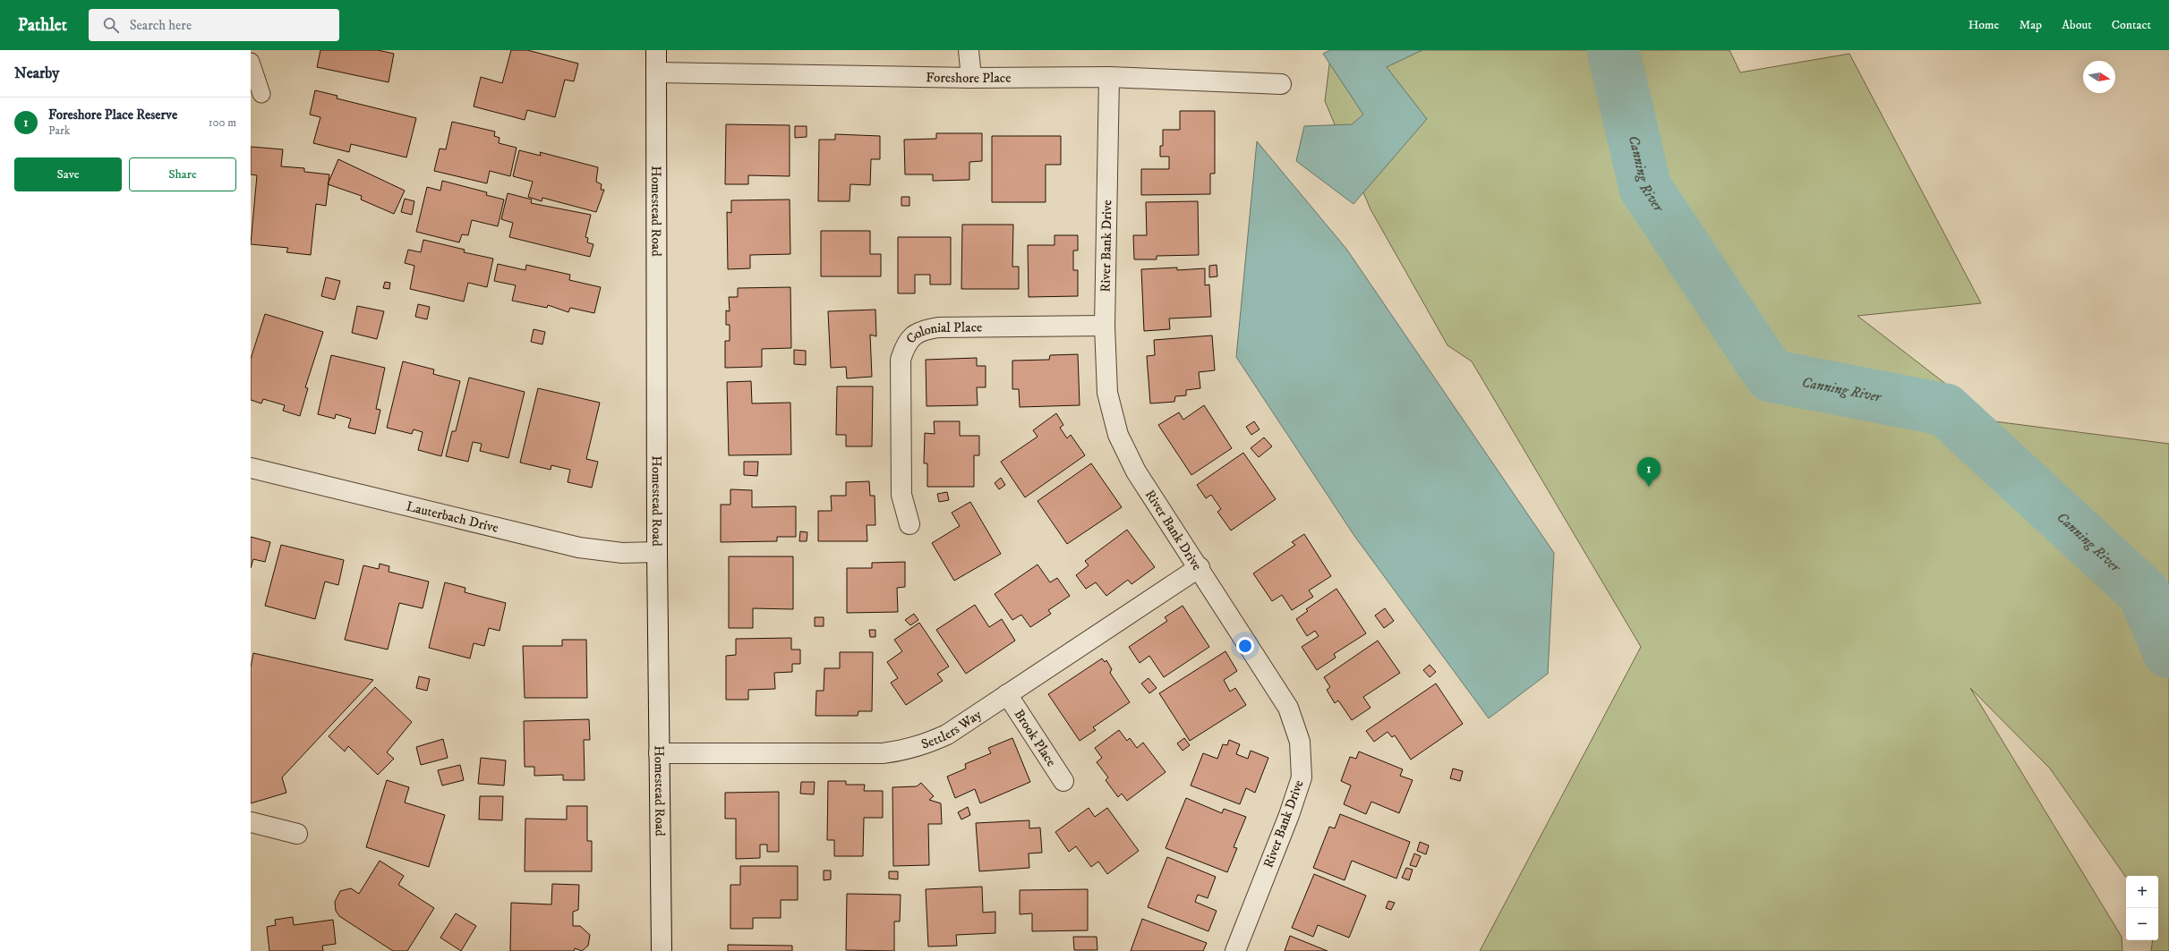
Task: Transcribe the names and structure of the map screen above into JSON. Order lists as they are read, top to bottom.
{
  "streets": {
    "street": [
      "Foreshore Place",
      "Homestead Road",
      "River Bank Drive",
      "Colonial Place",
      "Lauterbach Drive",
      "Settlers Way",
      "Brook Place"
    ]
  },
  "crossings": [
    ["Foreshore Place", "Homestead Road"],
    ["Foreshore Place", "River Bank Drive"],
    ["Homestead Road", "Lauterbach Drive"],
    ["Homestead Road", "Settlers Way"],
    ["River Bank Drive", "Colonial Place"],
    ["River Bank Drive", "Settlers Way"],
    ["Settlers Way", "Brook Place"]
  ],
  "water": ["Canning River"],
  "north": "right",
  "page": {
    "header": "Pathlet",
    "search": "Search here",
    "nav": [
      "Home",
      "Map",
      "About",
      "Contact"
    ],
    "heading": "Nearby",
    "list": [
      {
        "mark": "1",
        "name": "Foreshore Place Reserve",
        "note": "Park",
        "value": "100 m"
      }
    ],
    "buttons": ["Save", "Share"],
    "pins": "1",
    "map_buttons": ["+", "−"]
  }
}
